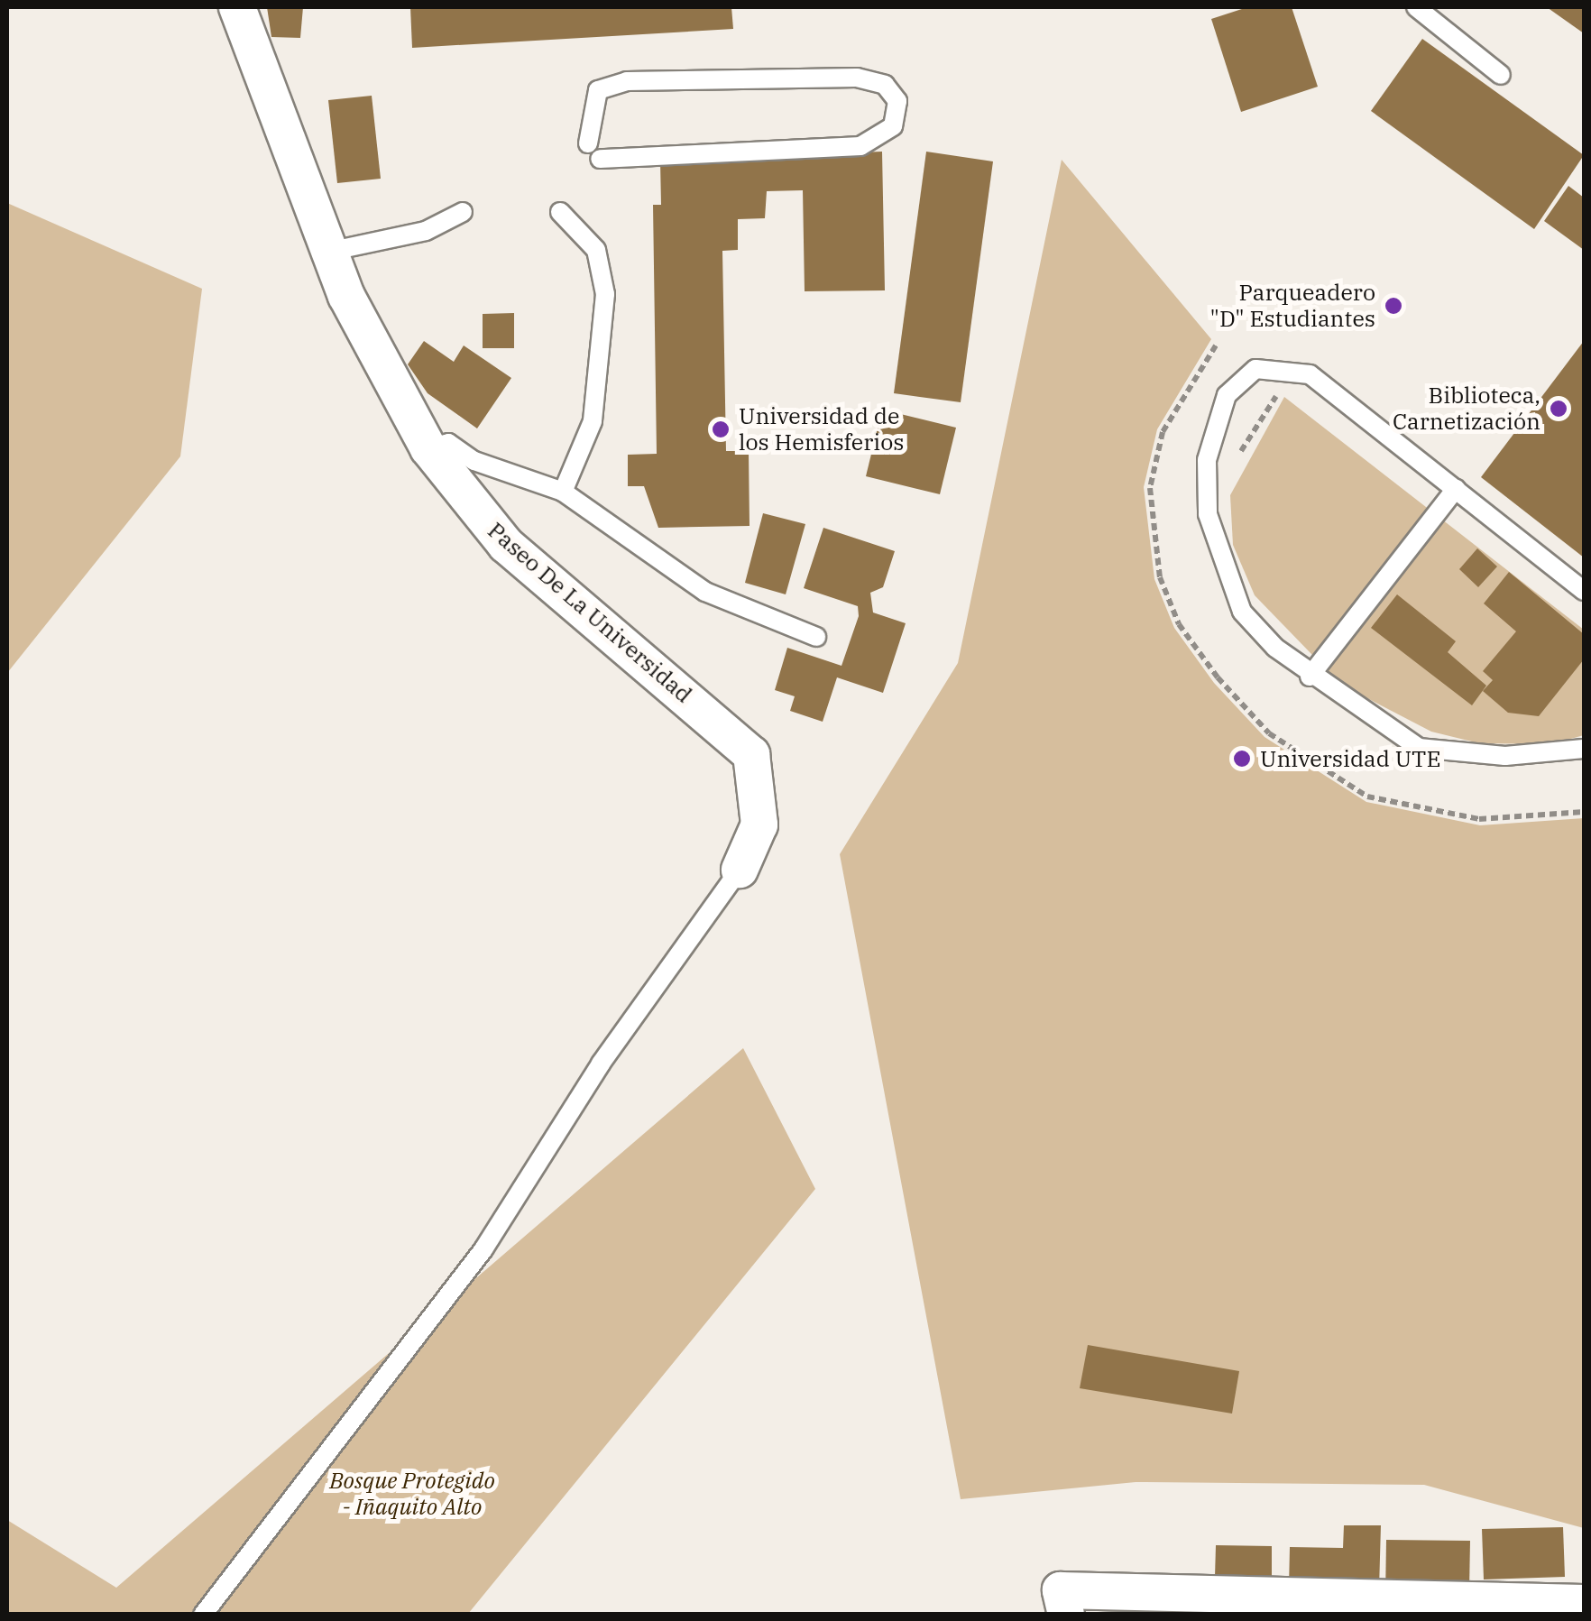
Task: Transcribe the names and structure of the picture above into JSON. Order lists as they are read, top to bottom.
{
  "streets": {
    "street": ["Paseo De La Universidad"]
  },
  "parks": ["Bosque Protegido - Iñaquito Alto"],
  "places": [
    "Parqueadero \"D\" Estudiantes",
    "Biblioteca, Carnetización",
    "Universidad de los Hemisferios",
    "Universidad UTE"
  ]
}
